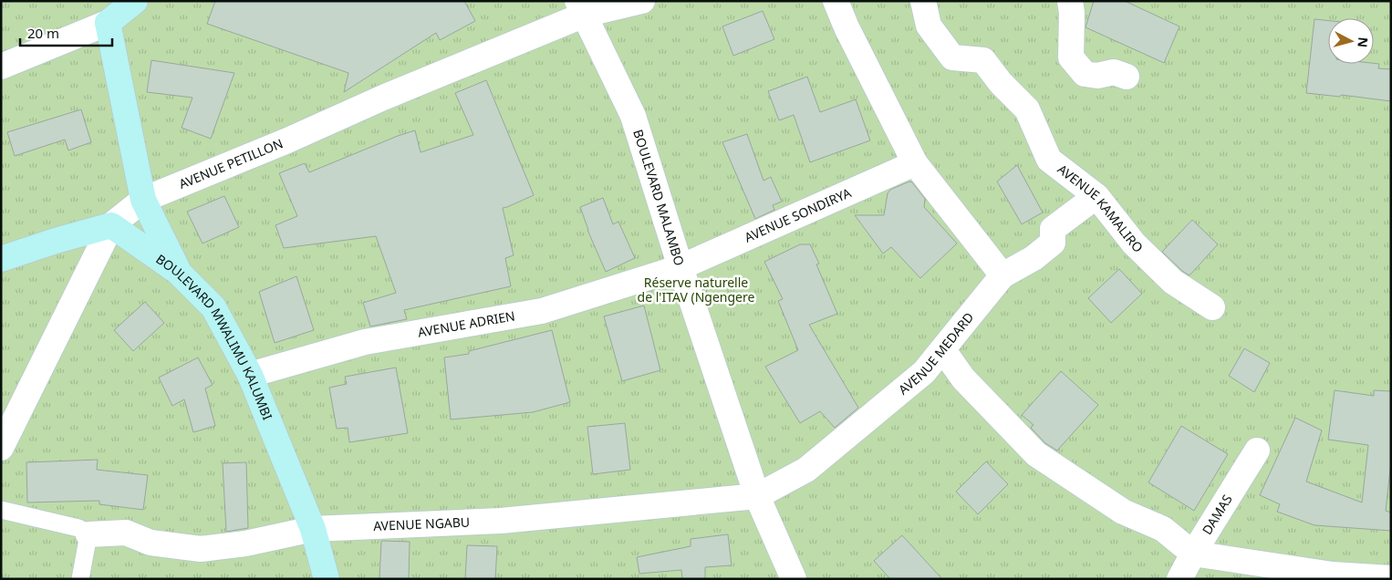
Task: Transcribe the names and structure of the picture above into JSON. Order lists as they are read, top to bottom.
{
  "streets": {
    "street": [
      "AVENUE PETILLON",
      "BOULEVARD MALAMBO",
      "AVENUE KAMALIRO",
      "AVENUE SONDIRYA",
      "AVENUE ADRIEN",
      "BOULEVARD MWALIMU KALUMBI",
      "AVENUE MEDARD",
      "DAMAS",
      "AVENUE NGABU"
    ]
  },
  "crossings": [
    ["AVENUE PETILLON", "BOULEVARD MALAMBO"],
    ["AVENUE PETILLON", "BOULEVARD MWALIMU KALUMBI"],
    ["BOULEVARD MALAMBO", "AVENUE SONDIRYA"],
    ["BOULEVARD MALAMBO", "AVENUE ADRIEN"],
    ["BOULEVARD MALAMBO", "AVENUE MEDARD"],
    ["BOULEVARD MALAMBO", "AVENUE NGABU"],
    ["AVENUE KAMALIRO", "AVENUE MEDARD"],
    ["AVENUE SONDIRYA", "AVENUE ADRIEN"],
    ["AVENUE ADRIEN", "BOULEVARD MWALIMU KALUMBI"],
    ["BOULEVARD MWALIMU KALUMBI", "AVENUE NGABU"],
    ["AVENUE MEDARD", "AVENUE NGABU"]
  ],
  "parks": ["Réserve naturelle de l'ITAV (Ngengere"],
  "scale_bar": "20 m",
  "north": "right"
}
